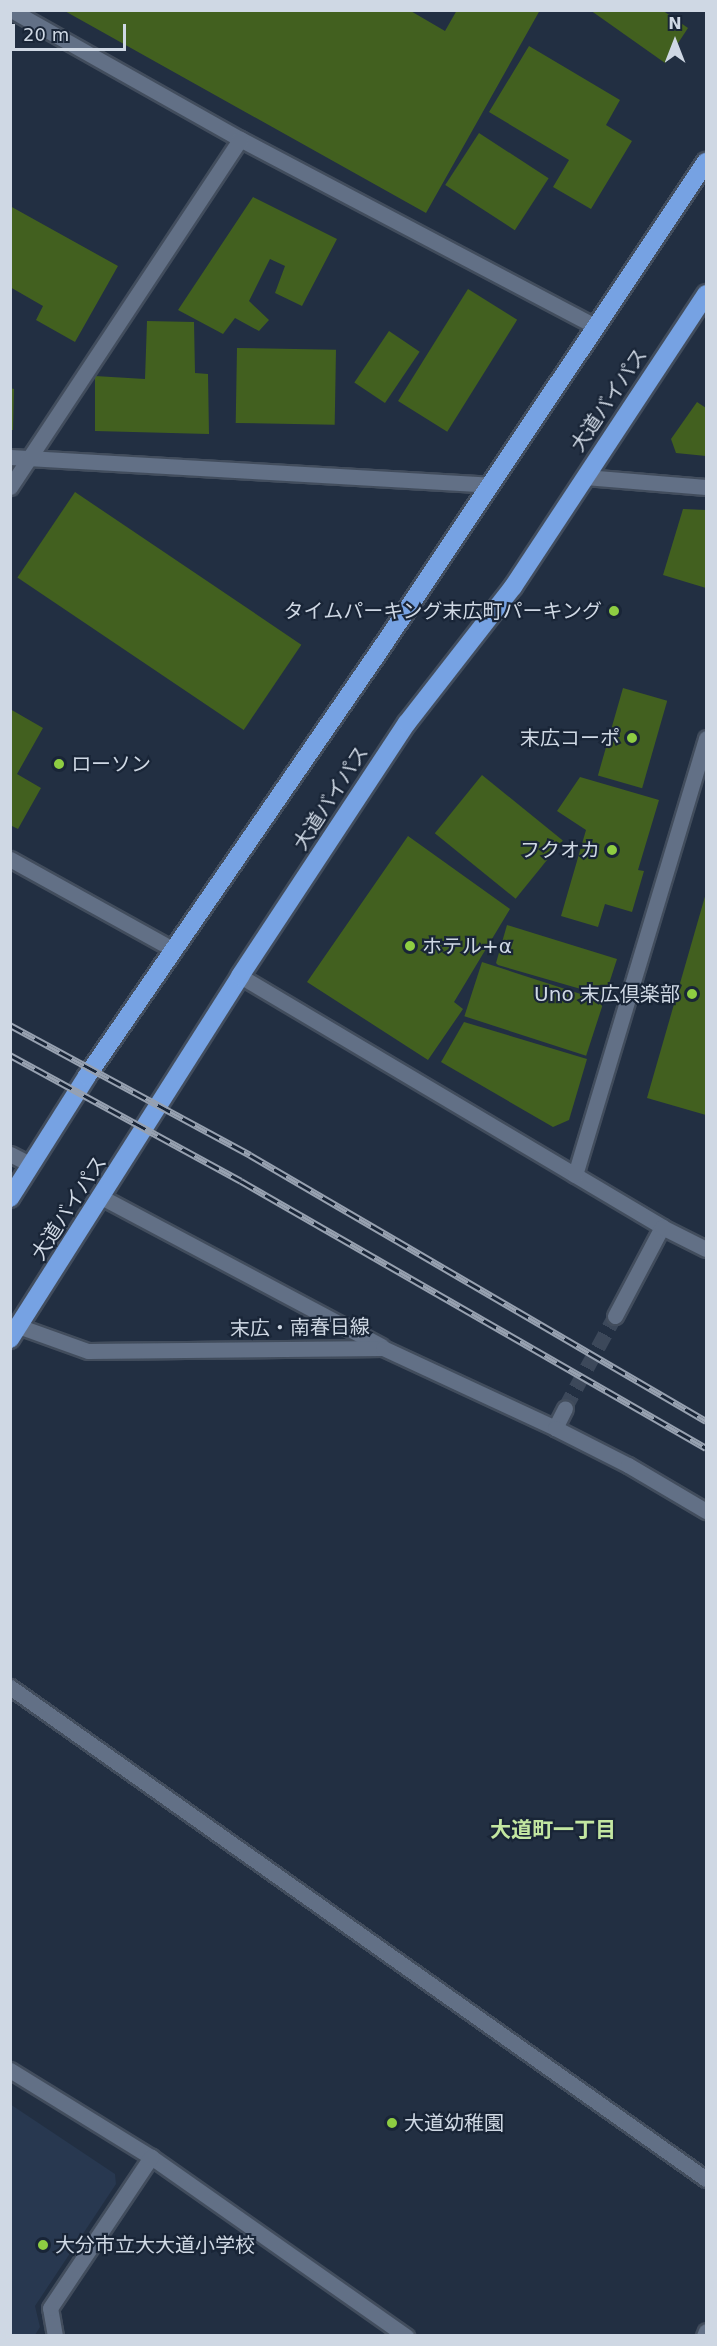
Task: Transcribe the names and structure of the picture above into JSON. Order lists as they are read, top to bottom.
{
  "streets": {
    "highway": ["大道バイパス"],
    "street": ["末広・南春日線"]
  },
  "crossings": [
    ["大道バイパス", "末広・南春日線"]
  ],
  "districts": ["大道町一丁目"],
  "places": [
    "タイムパーキング末広町パーキング",
    "末広コーポ",
    "ローソン",
    "フクオカ",
    "ホテル+α",
    "Uno 末広倶楽部",
    "大道幼稚園",
    "大分市立大大道小学校"
  ],
  "scale_bar": "20 m",
  "north": "top"
}
